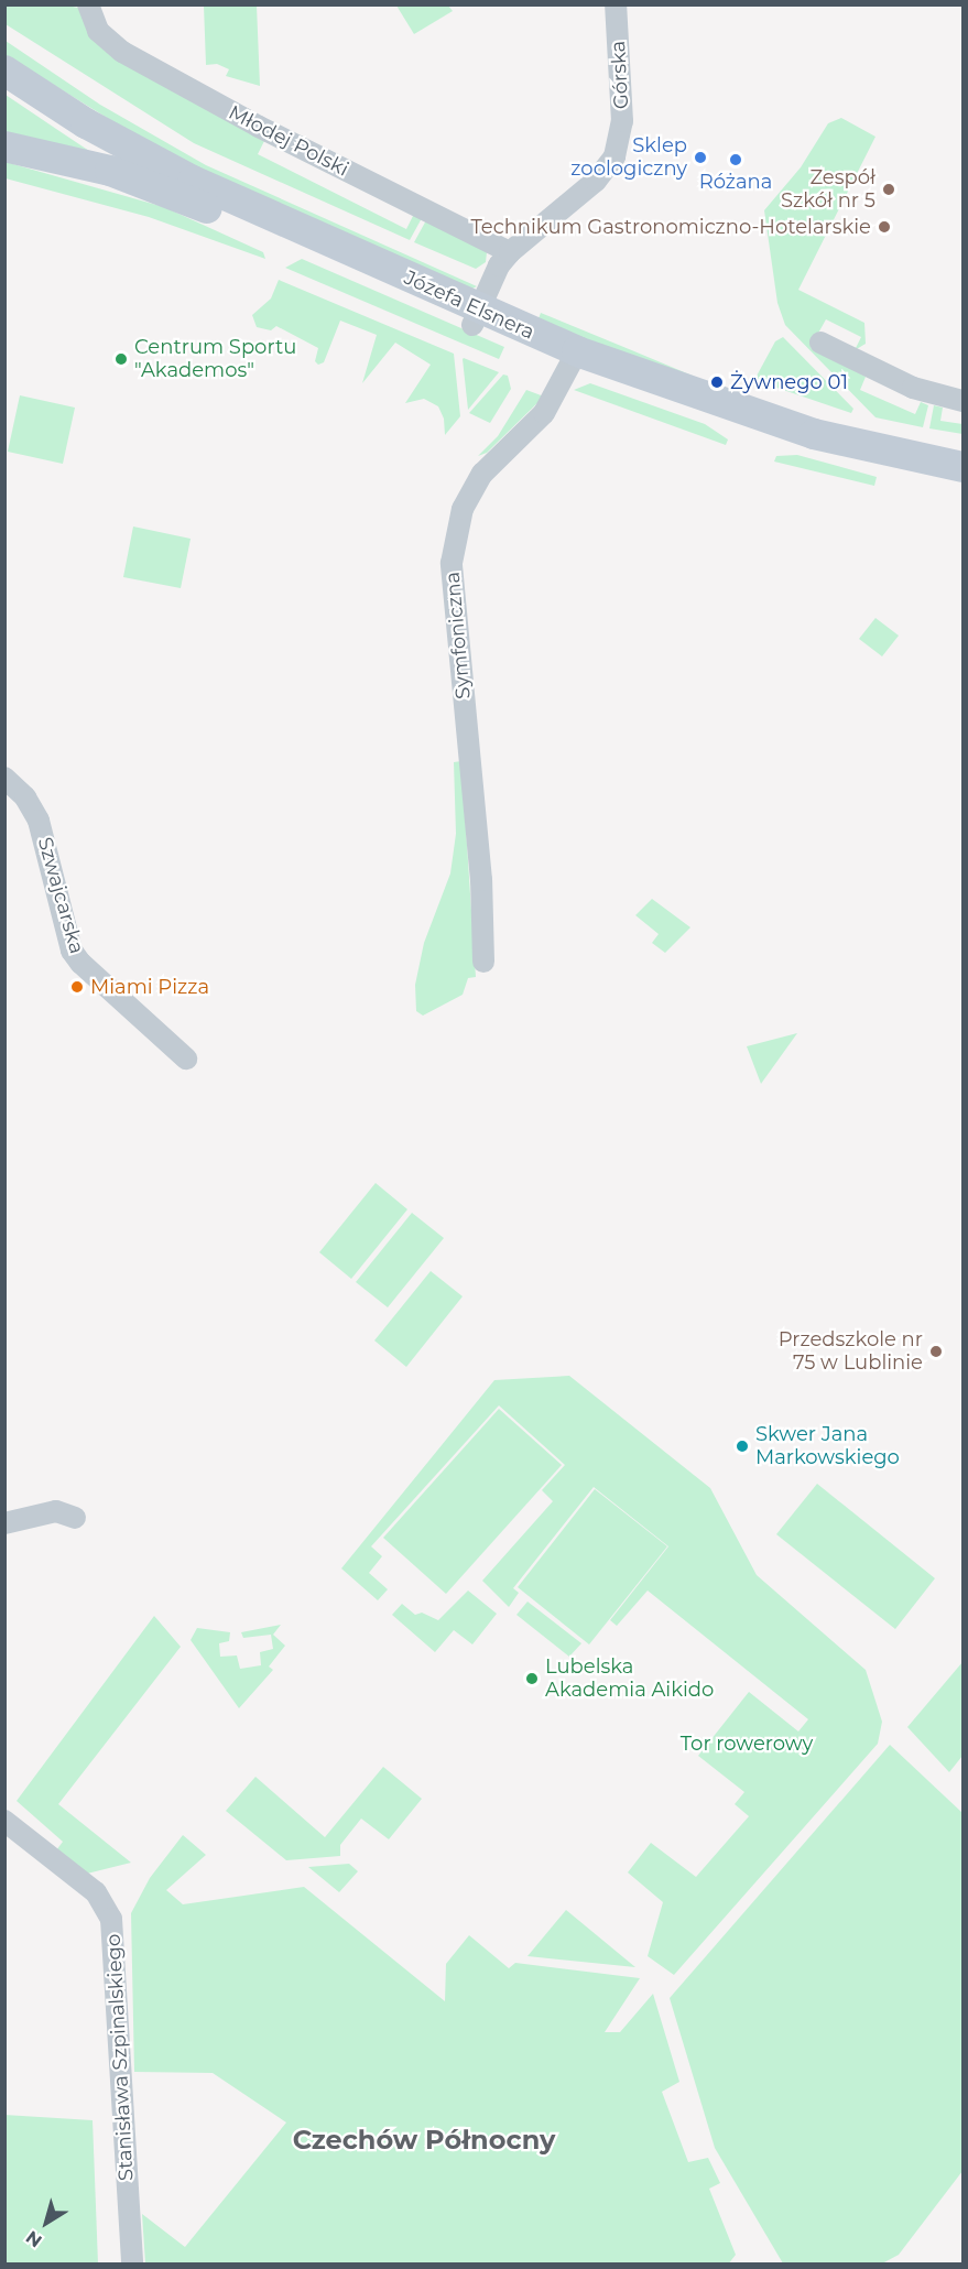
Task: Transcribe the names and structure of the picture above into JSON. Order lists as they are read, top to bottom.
{
  "streets": {
    "street": [
      "Górska",
      "Młodej Polski",
      "Józefa Elsnera",
      "Symfoniczna",
      "Szwajcarska",
      "Stanisława Szpinalskiego"
    ]
  },
  "crossings": [
    ["Górska", "Młodej Polski"],
    ["Górska", "Józefa Elsnera"],
    ["Józefa Elsnera", "Symfoniczna"]
  ],
  "districts": ["Czechów Północny"],
  "parks": ["Tor rowerowy"],
  "places": [
    "Sklep zoologiczny",
    "Różana",
    "Zespół Szkół nr 5",
    "Technikum Gastronomiczno-Hotelarskie",
    "Centrum Sportu \"Akademos\"",
    "Żywnego 01",
    "Miami Pizza",
    "Przedszkole nr 75 w Lublinie",
    "Skwer Jana Markowskiego",
    "Lubelska Akademia Aikido"
  ],
  "north": "bottom left"
}
